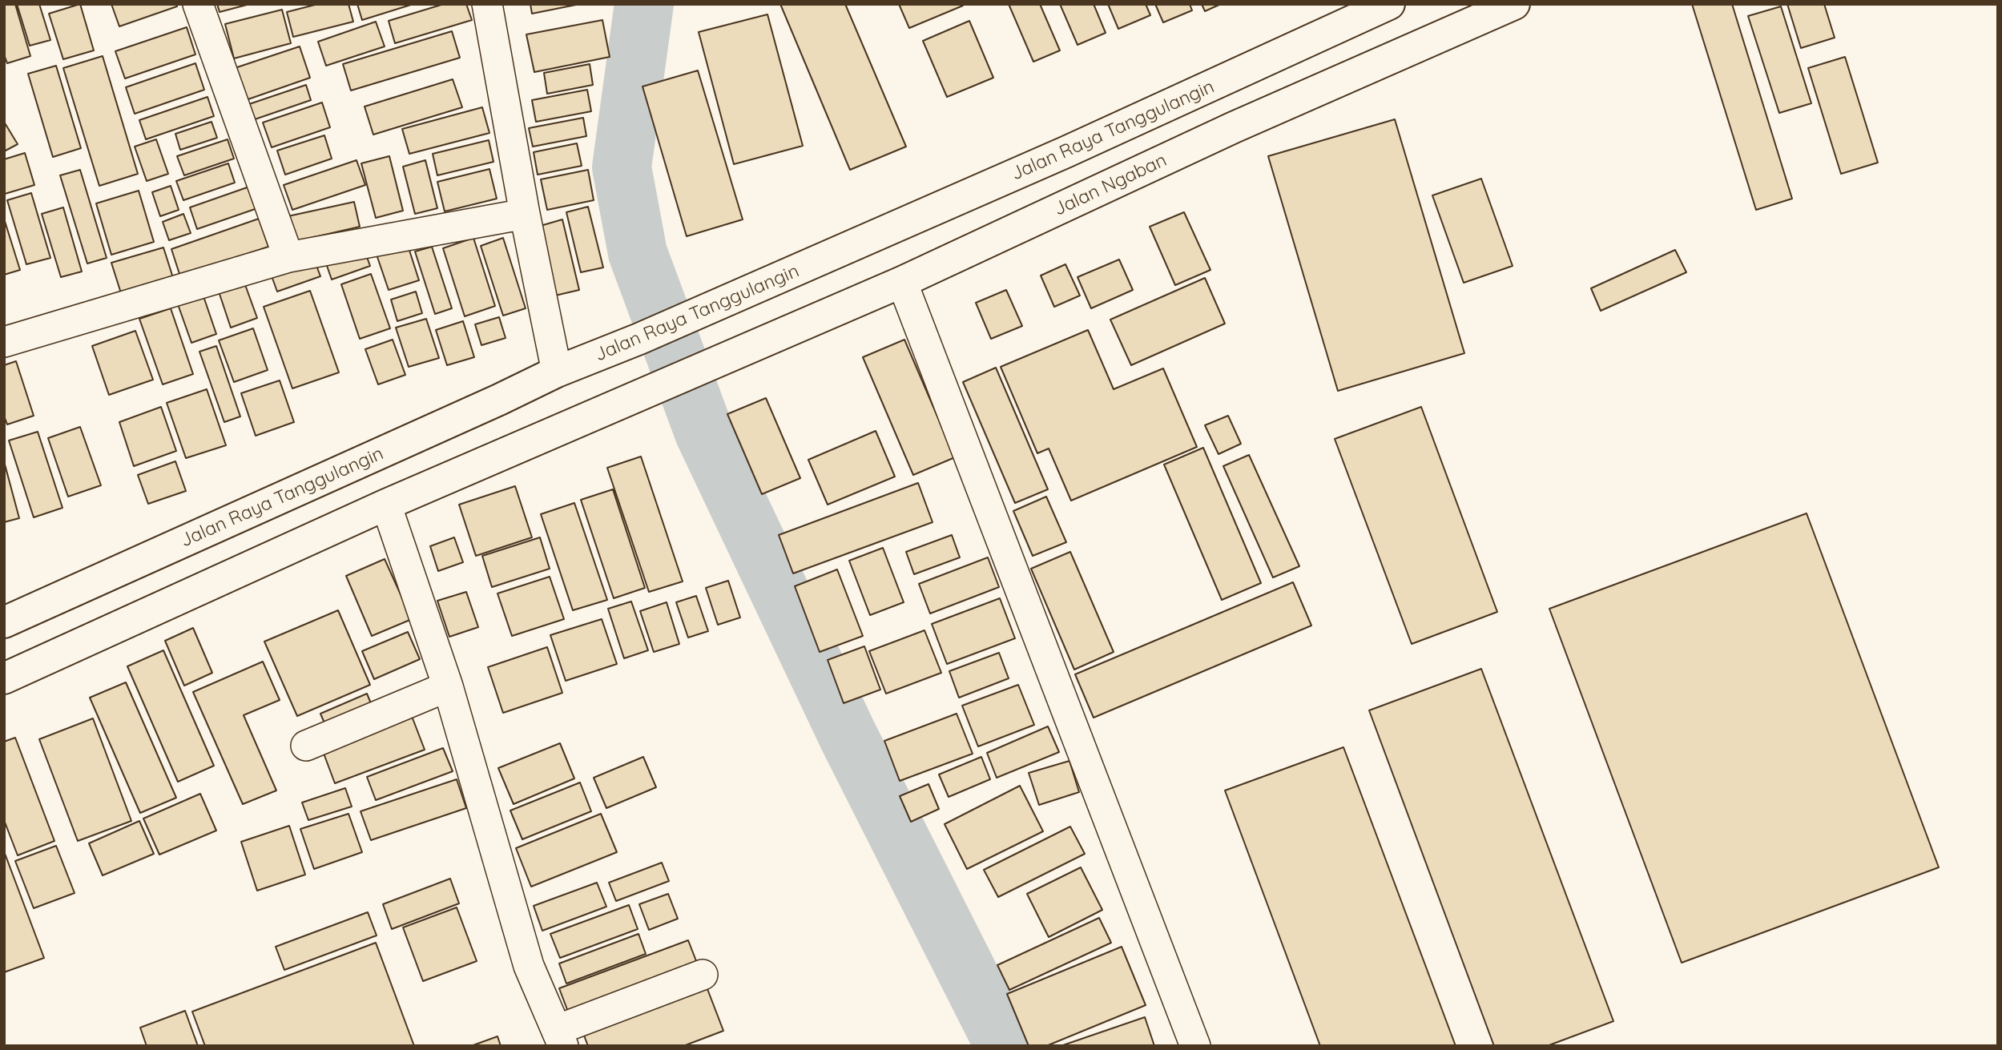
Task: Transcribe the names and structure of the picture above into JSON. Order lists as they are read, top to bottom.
{
  "streets": {
    "highway": ["Jalan Raya Tanggulangin", "Jalan Ngaban"]
  }
}
